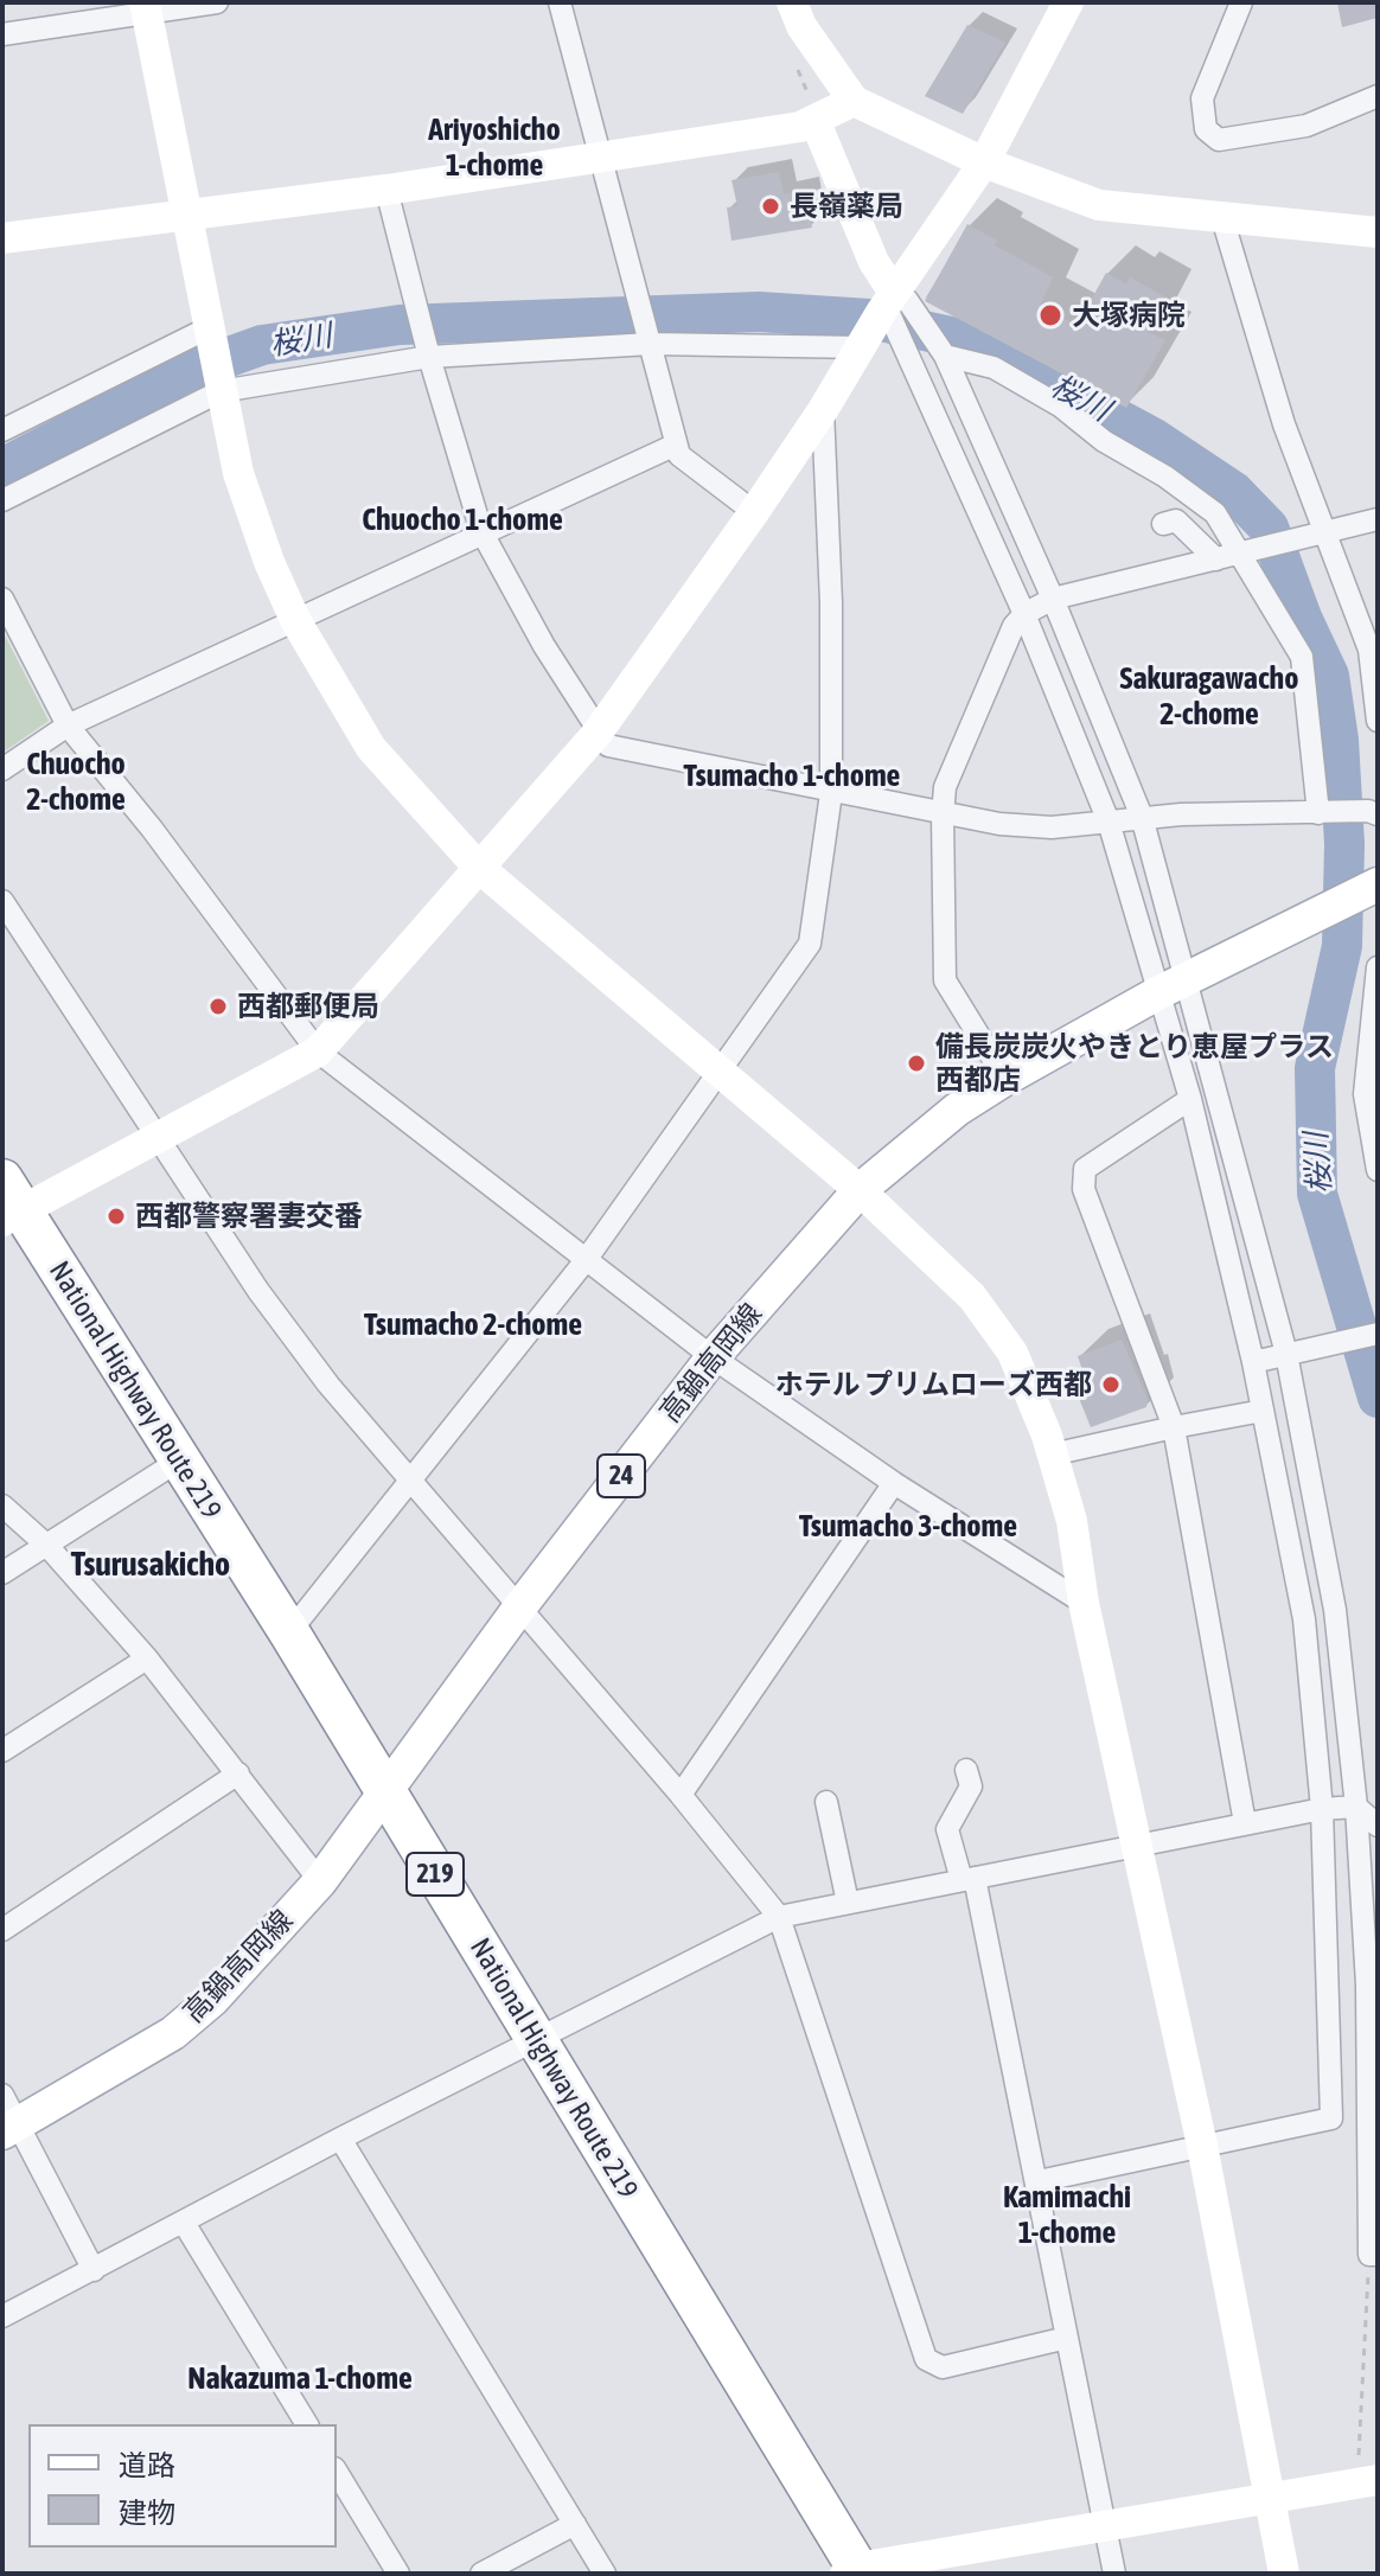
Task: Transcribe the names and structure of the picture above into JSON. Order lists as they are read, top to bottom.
{
  "streets": {
    "highway": ["National Highway Route 219", "219"],
    "main road": ["高鍋高岡線", "24"]
  },
  "crossings": [
    ["高鍋高岡線", "National Highway Route 219"]
  ],
  "districts": [
    "Ariyoshicho 1-chome",
    "Chuocho 1-chome",
    "Sakuragawacho 2-chome",
    "Chuocho 2-chome",
    "Tsumacho 1-chome",
    "Tsumacho 2-chome",
    "Tsumacho 3-chome",
    "Tsurusakicho",
    "Kamimachi 1-chome",
    "Nakazuma 1-chome"
  ],
  "water": ["桜川"],
  "places": [
    "長嶺薬局",
    "大塚病院",
    "西都郵便局",
    "備長炭炭火やきとり恵屋プラス 西都店",
    "西都警察署妻交番",
    "ホテル プリムローズ西都"
  ],
  "legend": ["道路", "建物"]
}
